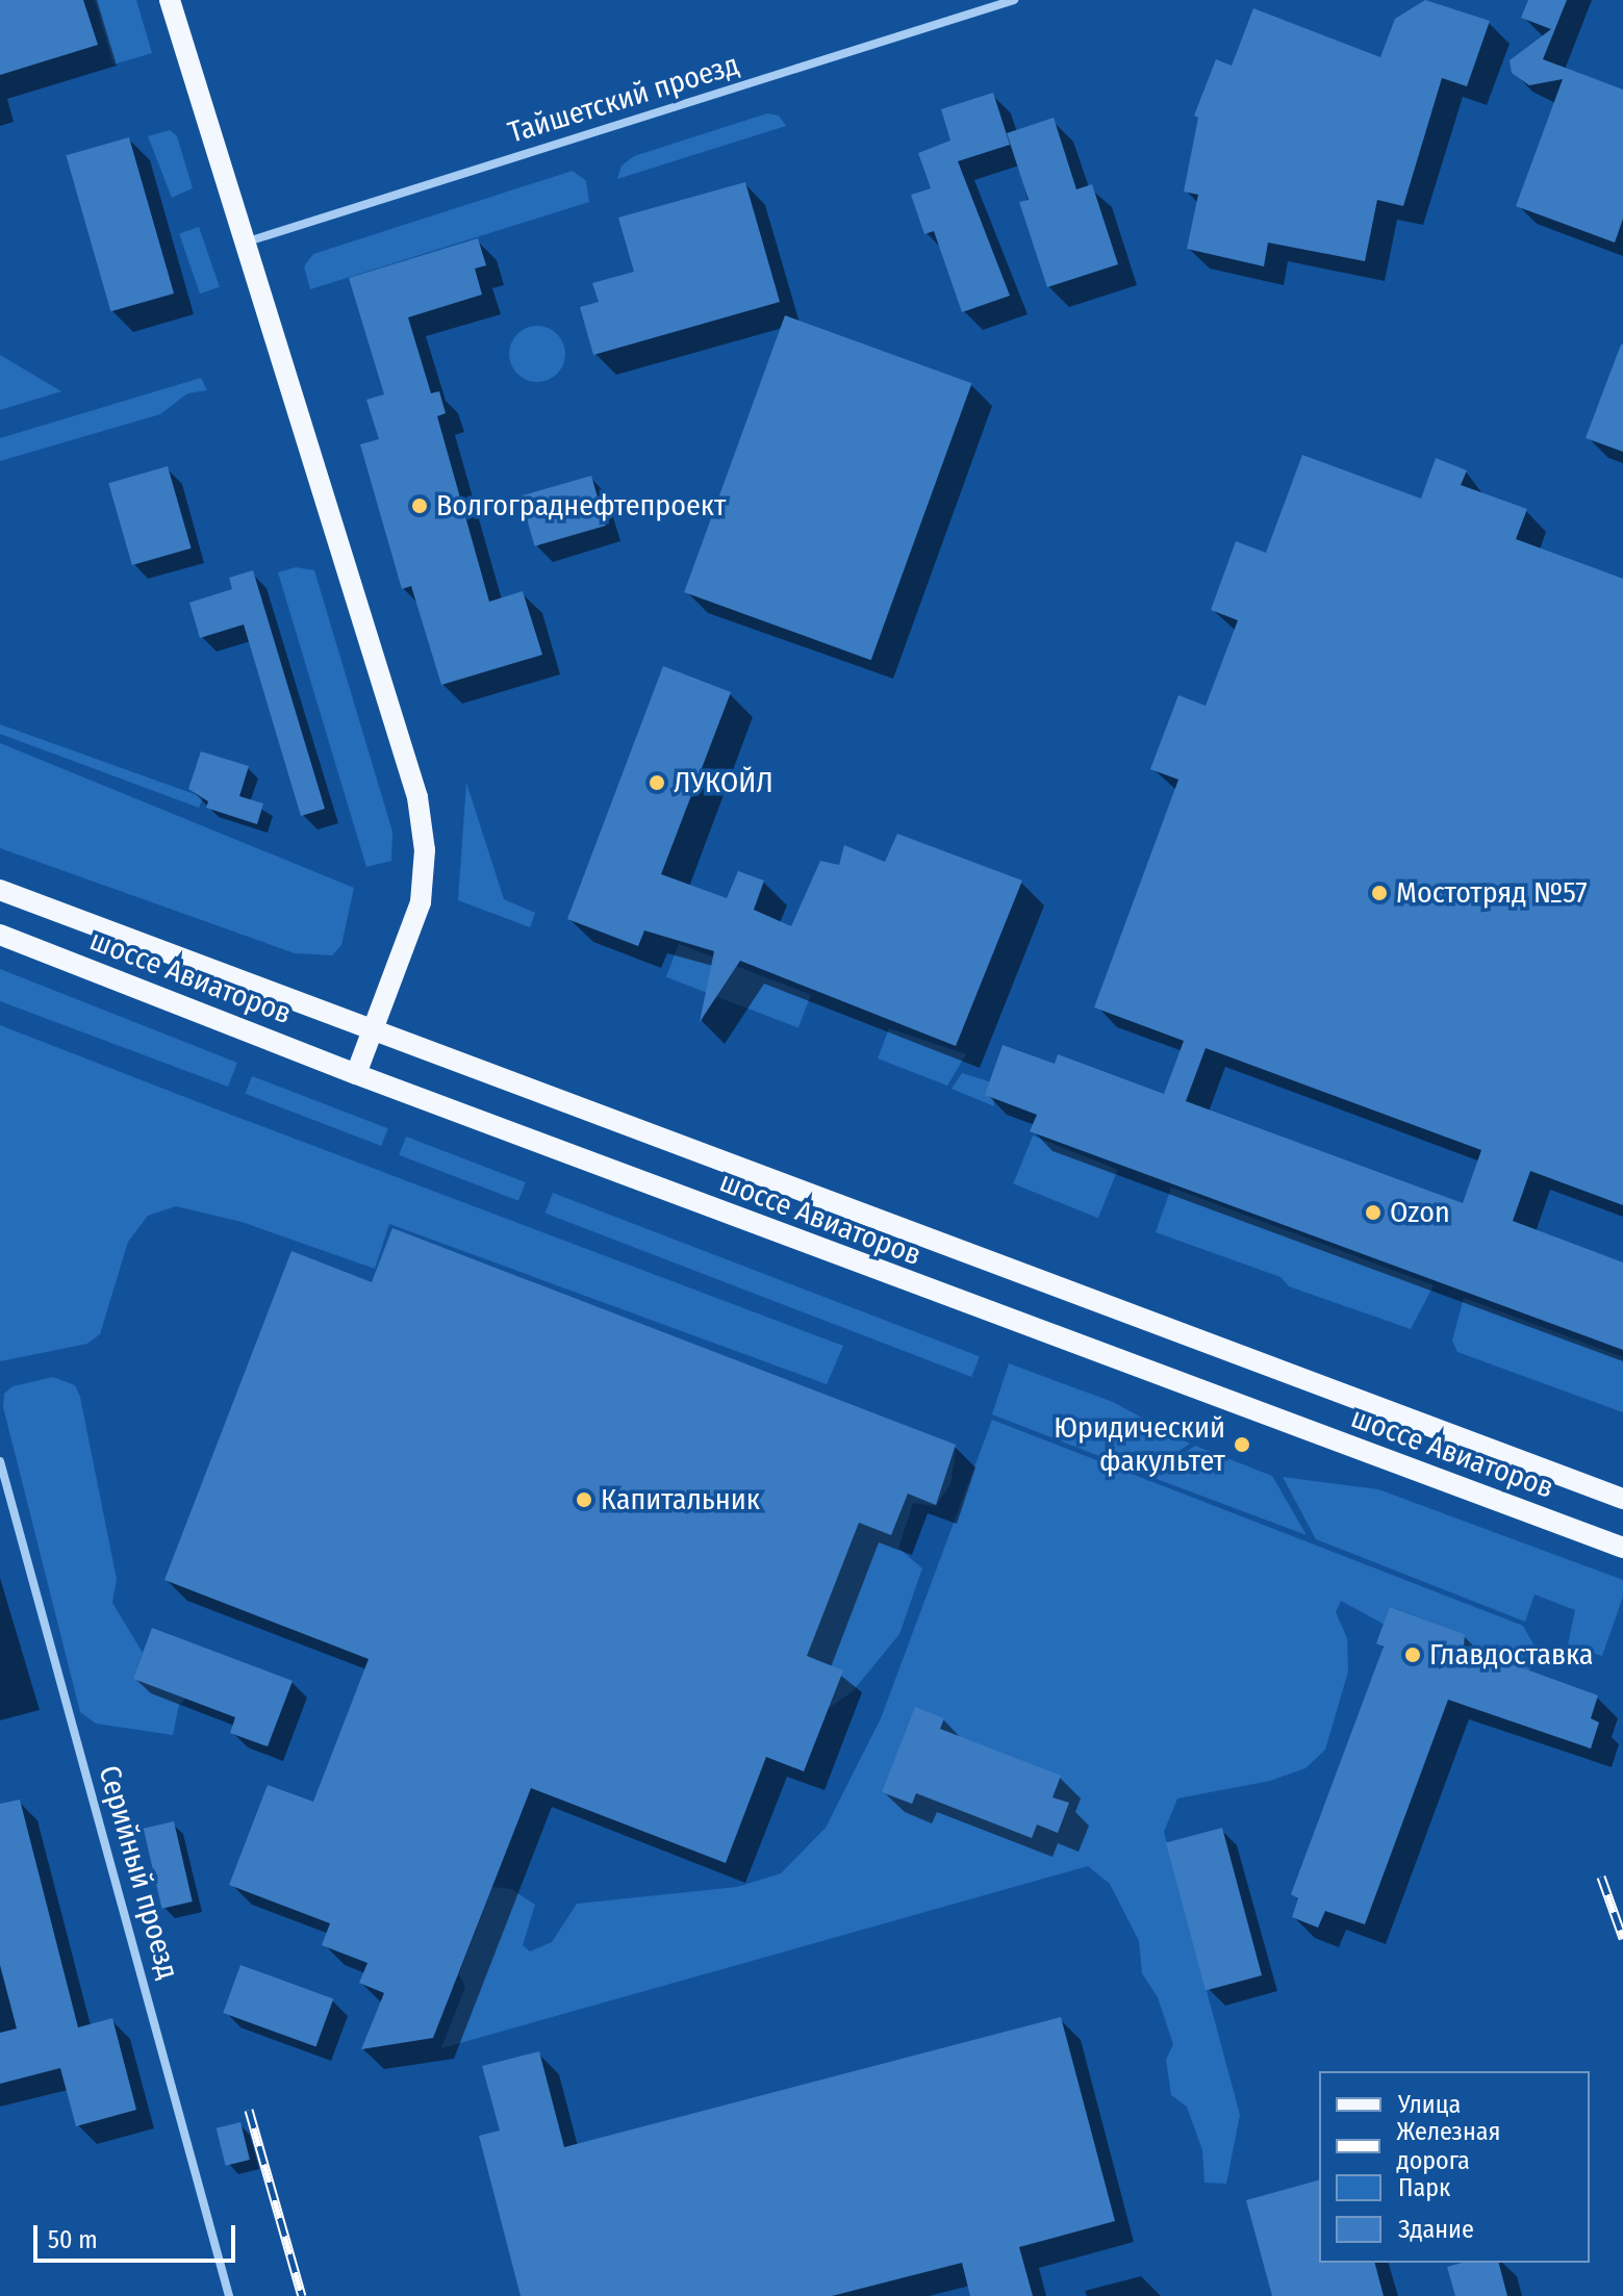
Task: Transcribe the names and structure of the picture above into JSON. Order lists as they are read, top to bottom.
{
  "streets": {
    "main road": ["шоссе Авиаторов"],
    "street": ["Тайшетский проезд", "Серийный проезд"]
  },
  "places": [
    "Волгограднефтепроект",
    "ЛУКОЙЛ",
    "Мостотряд №57",
    "Ozon",
    "Юридический факультет",
    "Капитальник",
    "Главдоставка"
  ],
  "legend": [
    "Улица",
    "Железная дорога",
    "Парк",
    "Здание"
  ],
  "scale_bar": "50 m"
}
